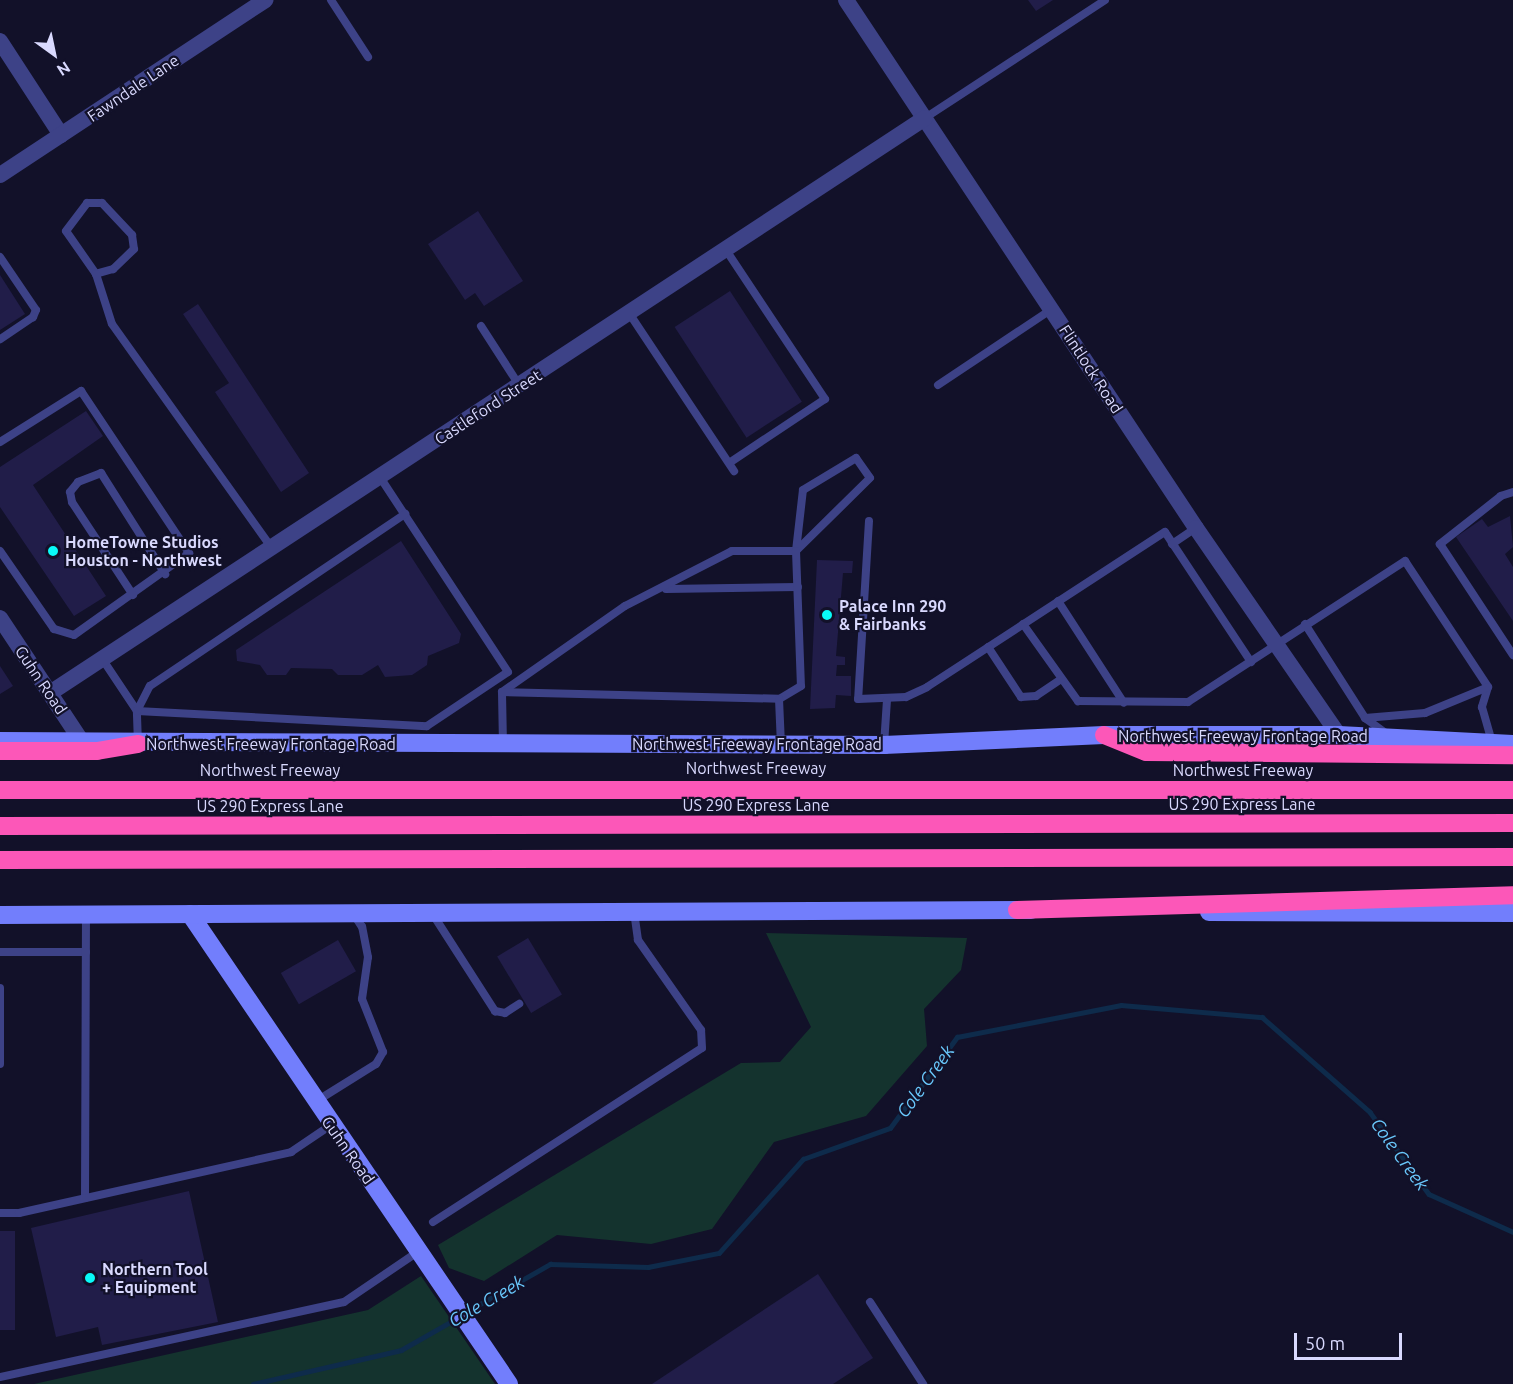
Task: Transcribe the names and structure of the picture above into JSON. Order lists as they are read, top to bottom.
{
  "streets": {
    "highway": ["Northwest Freeway", "US 290 Express Lane"],
    "main road": ["Guhn Road", "Northwest Freeway Frontage Road"],
    "street": ["Fawndale Lane", "Flintlock Road", "Castleford Street"]
  },
  "crossings": [
    ["Flintlock Road", "Castleford Street"],
    ["Flintlock Road", "Northwest Freeway Frontage Road"],
    ["Castleford Street", "Guhn Road"],
    ["Guhn Road", "Northwest Freeway Frontage Road"]
  ],
  "water": ["Cole Creek"],
  "places": ["HomeTowne Studios Houston - Northwest", "Palace Inn 290 & Fairbanks", "Northern Tool + Equipment"],
  "scale_bar": "50 m",
  "north": "bottom right"
}
